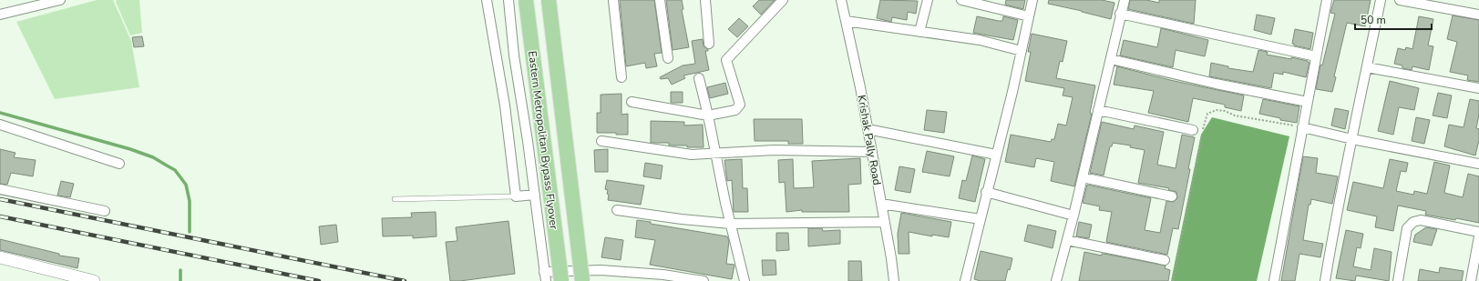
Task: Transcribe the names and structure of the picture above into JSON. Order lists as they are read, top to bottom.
{
  "streets": {
    "main road": ["Eastern Metropolitan Bypass Flyover"],
    "street": ["Krishak Pally Road"]
  },
  "scale_bar": "50 m"
}
